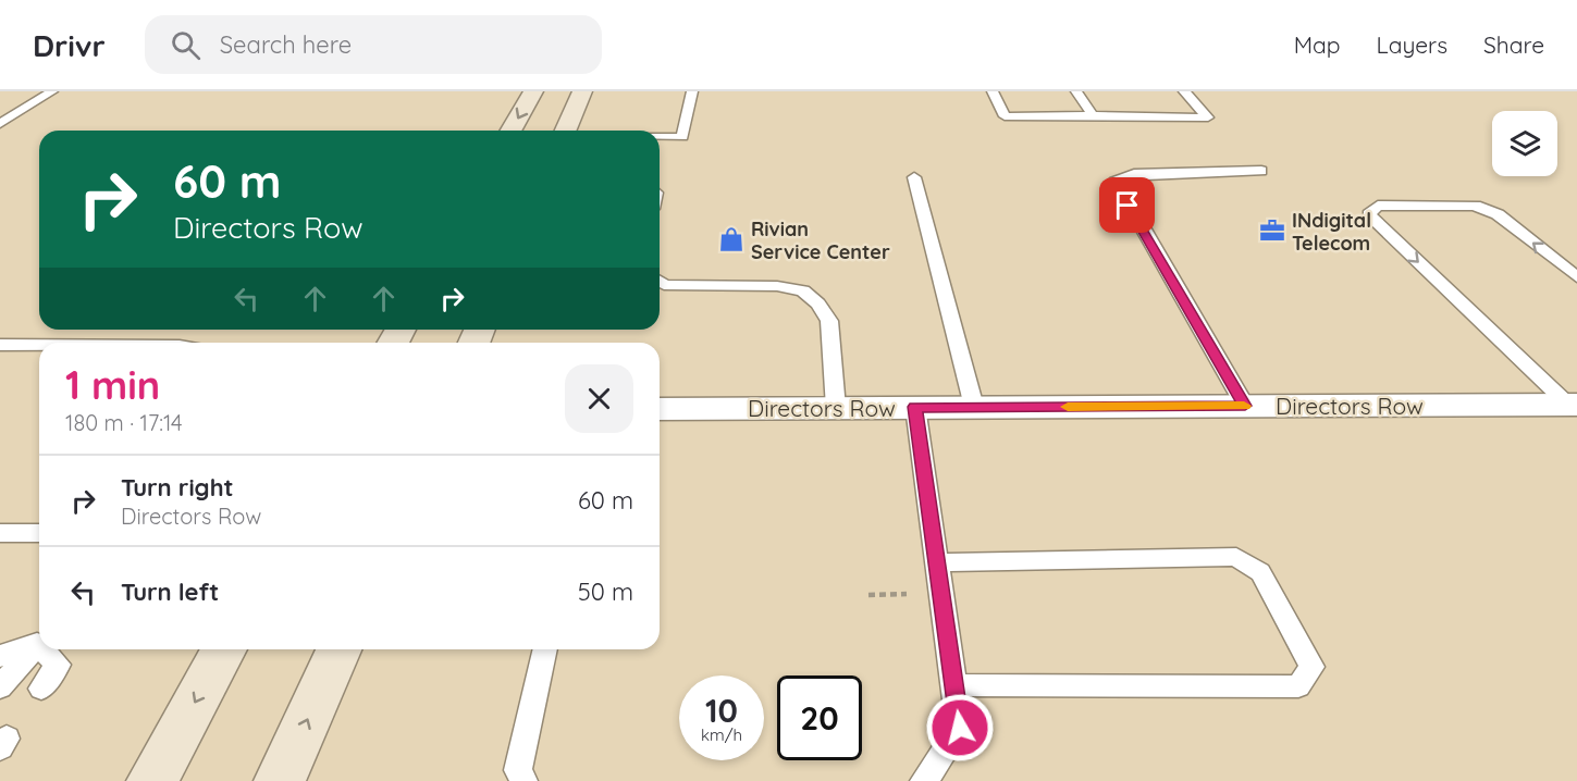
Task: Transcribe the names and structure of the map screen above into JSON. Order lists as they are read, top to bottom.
{
  "streets": {
    "street": ["Directors Row"]
  },
  "places": {
    "office": ["INdigital Telecom"],
    "shop": ["Rivian Service Center"]
  },
  "page": {
    "header": "Drivr",
    "search": "Search here",
    "nav": ["Map", "Layers", "Share"],
    "turn": ["60 m", "Directors Row"],
    "heading": ["1 min", "180 m · 17:14"],
    "list": [
      {
        "name": "Turn right",
        "note": "Directors Row",
        "value": "60 m"
      },
      {
        "name": "Turn left",
        "value": "50 m"
      }
    ],
    "speed": "10 km/h",
    "limit": "20"
  }
}
